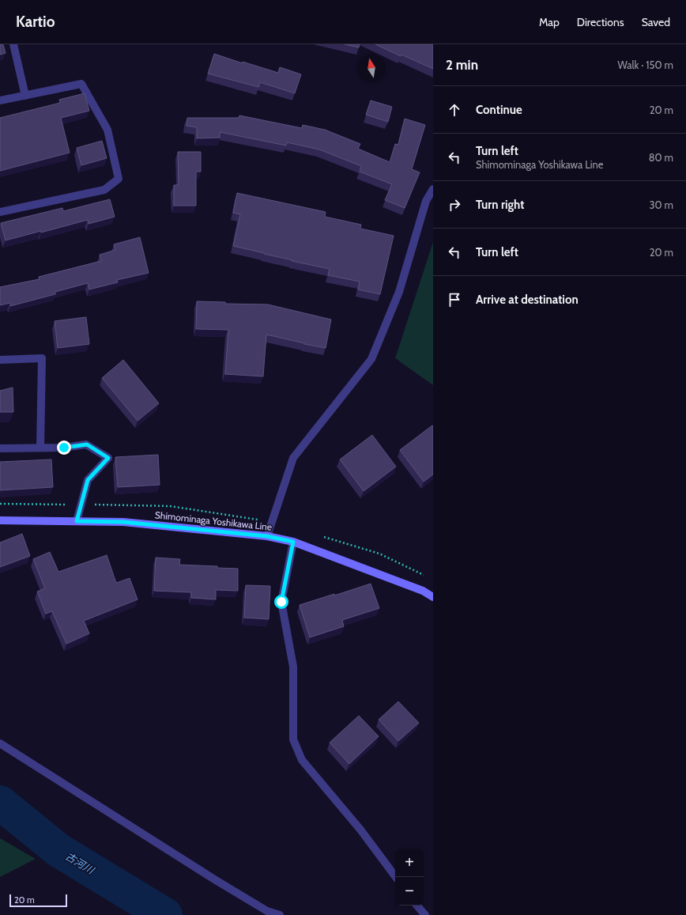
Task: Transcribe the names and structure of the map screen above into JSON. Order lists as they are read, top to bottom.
{
  "streets": {
    "main road": ["Shimominaga Yoshikawa Line"]
  },
  "water": ["古河川"],
  "scale_bar": "20 m",
  "north": "top",
  "page": {
    "header": "Kartio",
    "nav": ["Map", "Directions", "Saved"],
    "heading": ["2 min", "Walk · 150 m"],
    "list": [
      ["Continue", "20 m"],
      ["Turn left", "Shimominaga Yoshikawa Line", "80 m"],
      ["Turn right", "30 m"],
      ["Turn left", "20 m"],
      "Arrive at destination"
    ],
    "map_buttons": ["+", "−"],
    "scale": "20 m"
  }
}
